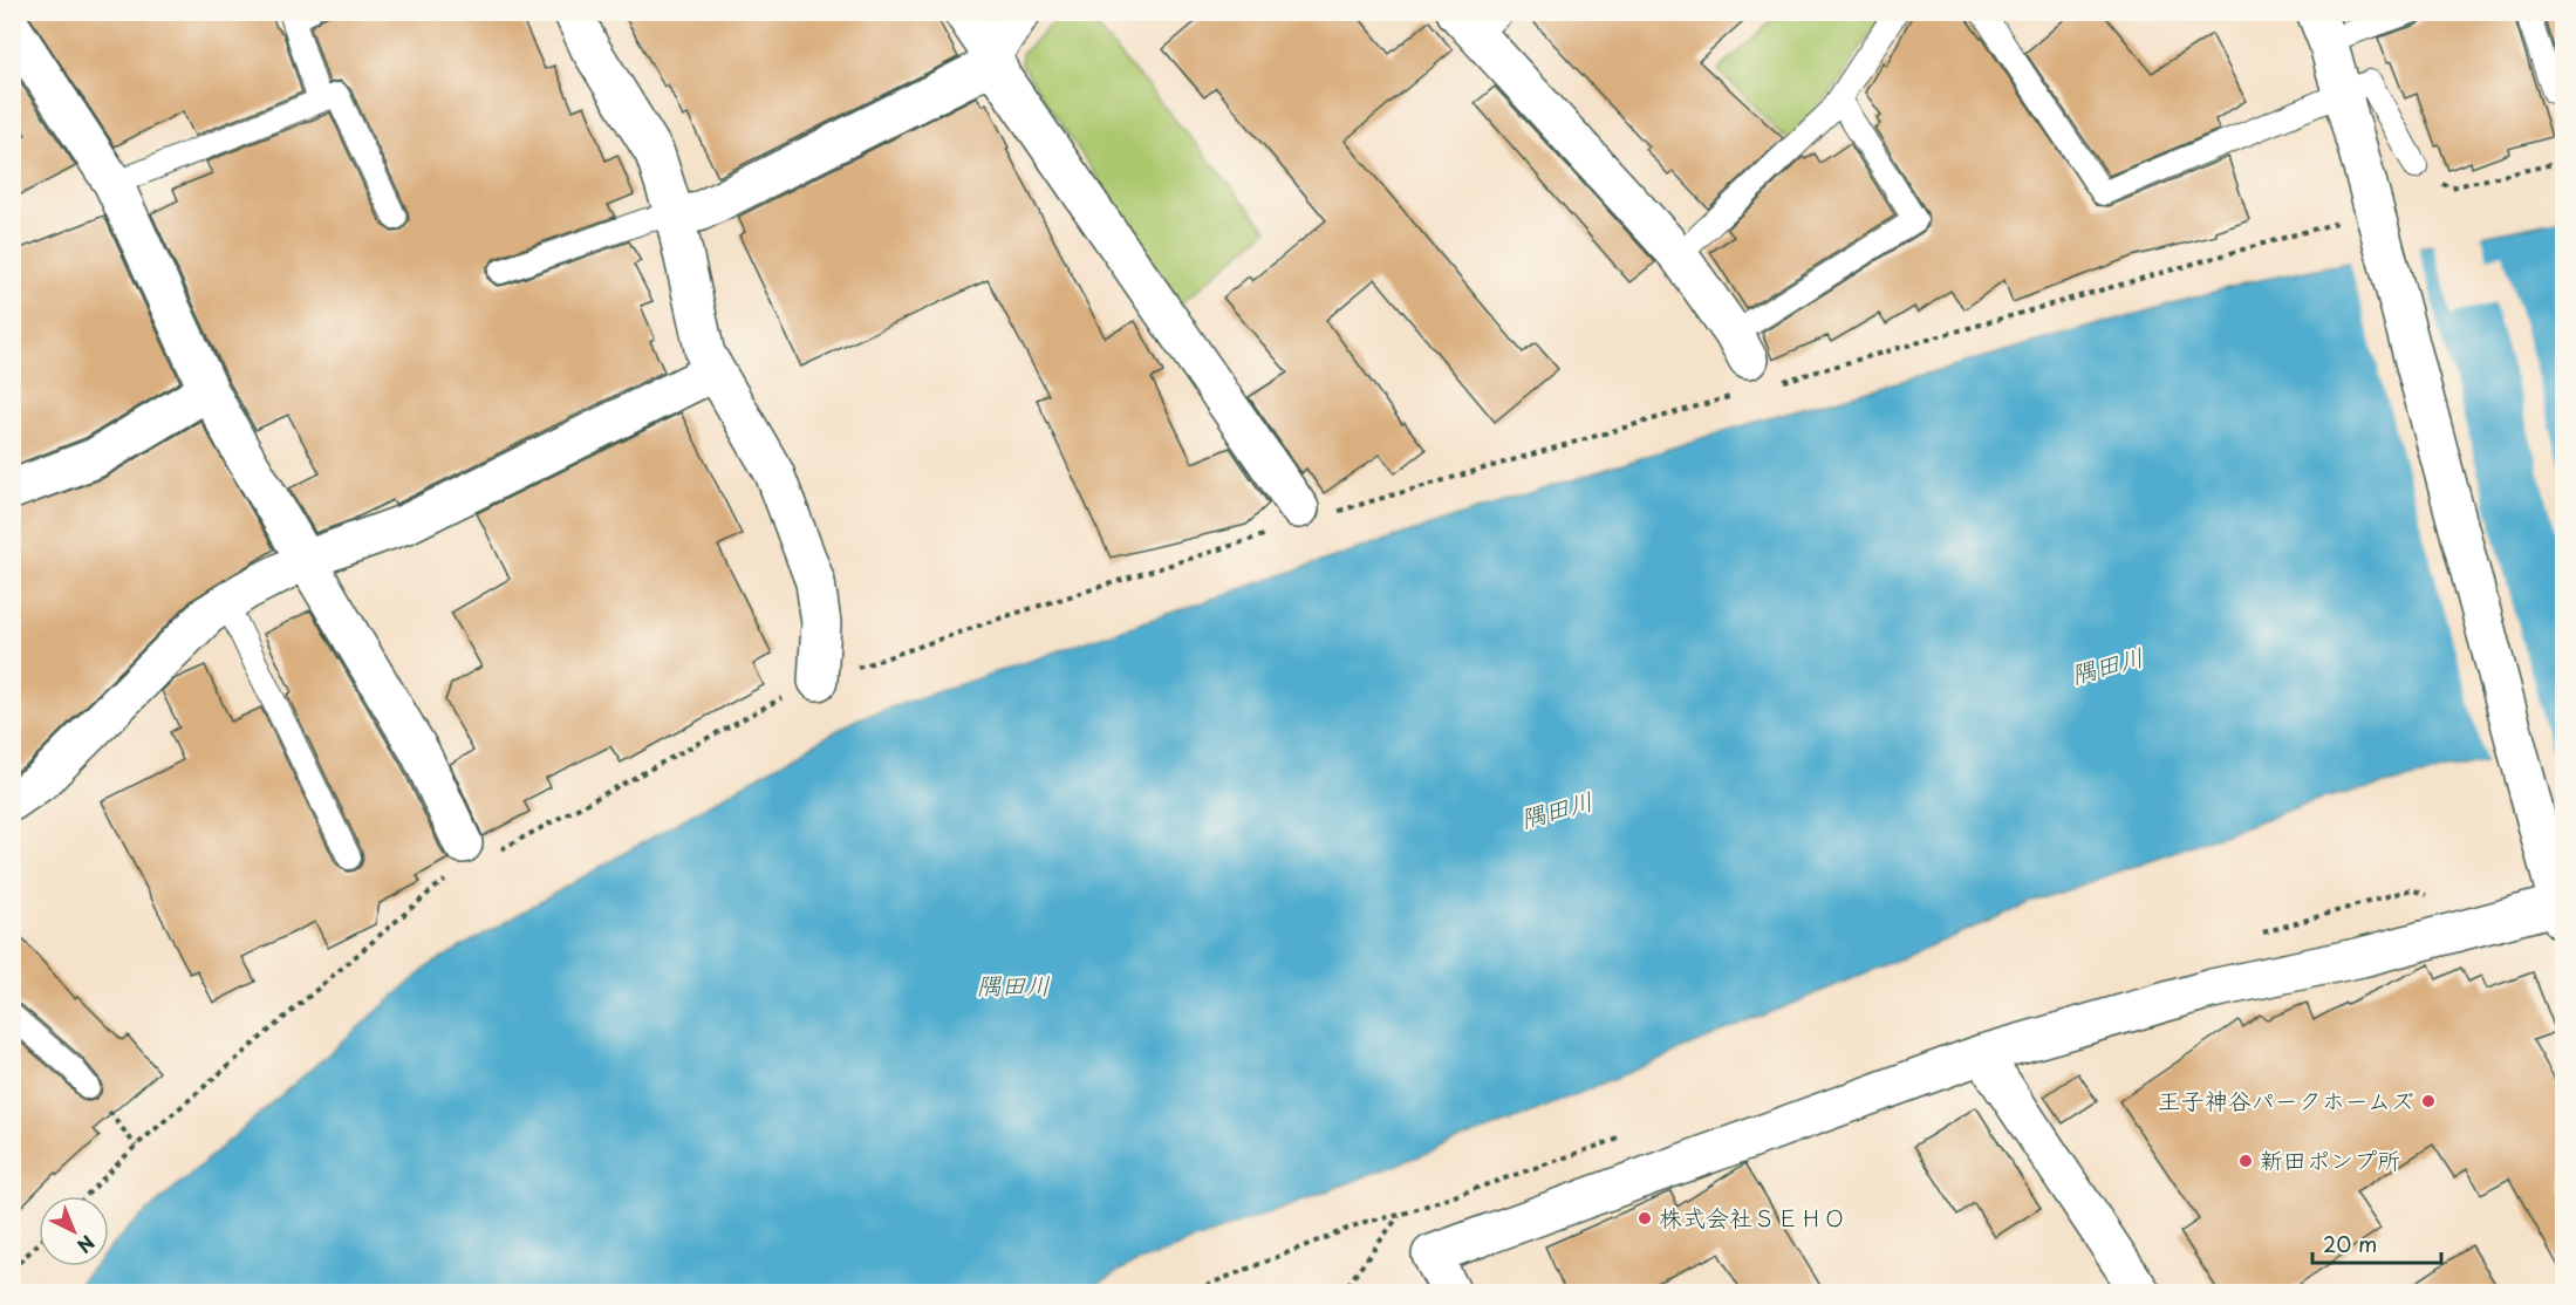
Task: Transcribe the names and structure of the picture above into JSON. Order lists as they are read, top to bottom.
{
  "water": ["隅田川"],
  "places": ["王子神谷パークホームズ", "新田ポンプ所", "株式会社ＳＥＨＯ"],
  "scale_bar": "20 m",
  "north": "bottom right"
}
